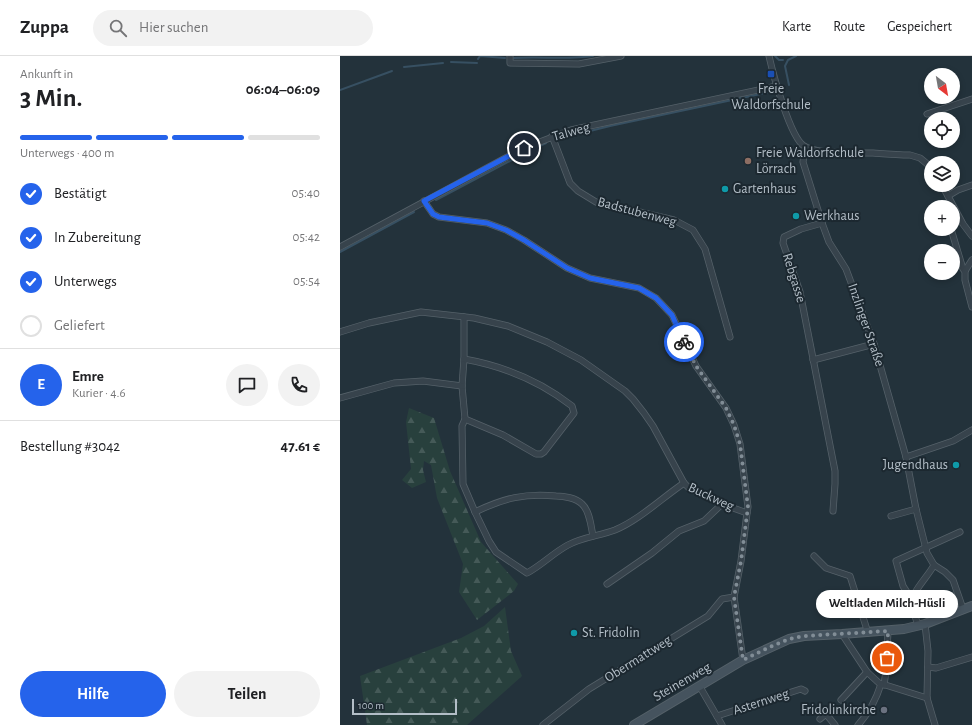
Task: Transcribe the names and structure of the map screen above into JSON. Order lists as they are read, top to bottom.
{
  "streets": {
    "street": [
      "Talweg",
      "Badstubenweg",
      "Rebgasse",
      "Inzlinger Straße",
      "Buckweg",
      "Obermattweg",
      "Steinenweg",
      "Asternweg"
    ]
  },
  "crossings": [
    ["Talweg", "Badstubenweg"],
    ["Rebgasse", "Inzlinger Straße"],
    ["Inzlinger Straße", "Steinenweg"],
    ["Buckweg", "Obermattweg"],
    ["Buckweg", "Steinenweg"]
  ],
  "places": {
    "transit": ["Freie Waldorfschule"],
    "other": [
      "Freie Waldorfschule Lörrach",
      "Gartenhaus",
      "Werkhaus",
      "Jugendhaus",
      "St. Fridolin",
      "Weltladen Milch-Hüsli",
      "Fridolinkirche"
    ]
  },
  "scale_bar": "100 m",
  "north": "bottom right",
  "page": {
    "header": "Zuppa",
    "search": "Hier suchen",
    "nav": ["Karte", "Route", "Gespeichert"],
    "heading": ["3 Min.", "Ankunft in", "06:04–06:09"],
    "panel": [
      "Emre",
      "Kurier · 4.6",
      "Bestellung #3042",
      "47.61 €"
    ],
    "map_buttons": ["+", "−"],
    "bar": "Unterwegs · 400 m",
    "list": [
      ["Bestätigt", "05:40"],
      ["In Zubereitung", "05:42"],
      ["Unterwegs", "05:54"],
      "Geliefert"
    ],
    "round": "E",
    "bubble": "Weltladen Milch-Hüsli",
    "buttons": ["Hilfe", "Teilen"],
    "scale": "100 m"
  }
}
